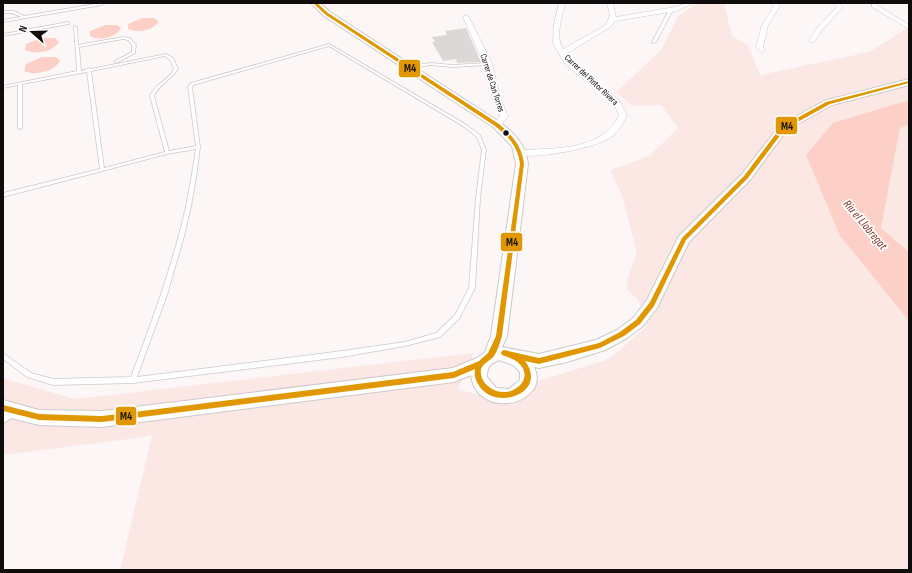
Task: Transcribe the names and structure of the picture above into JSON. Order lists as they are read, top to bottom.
{
  "streets": {
    "street": ["Carrer del Pintor Rivera", "Carrer de Can Torres"]
  },
  "water": ["Riu el Llobregat"],
  "lines": ["transit line M4"],
  "north": "left"
}
